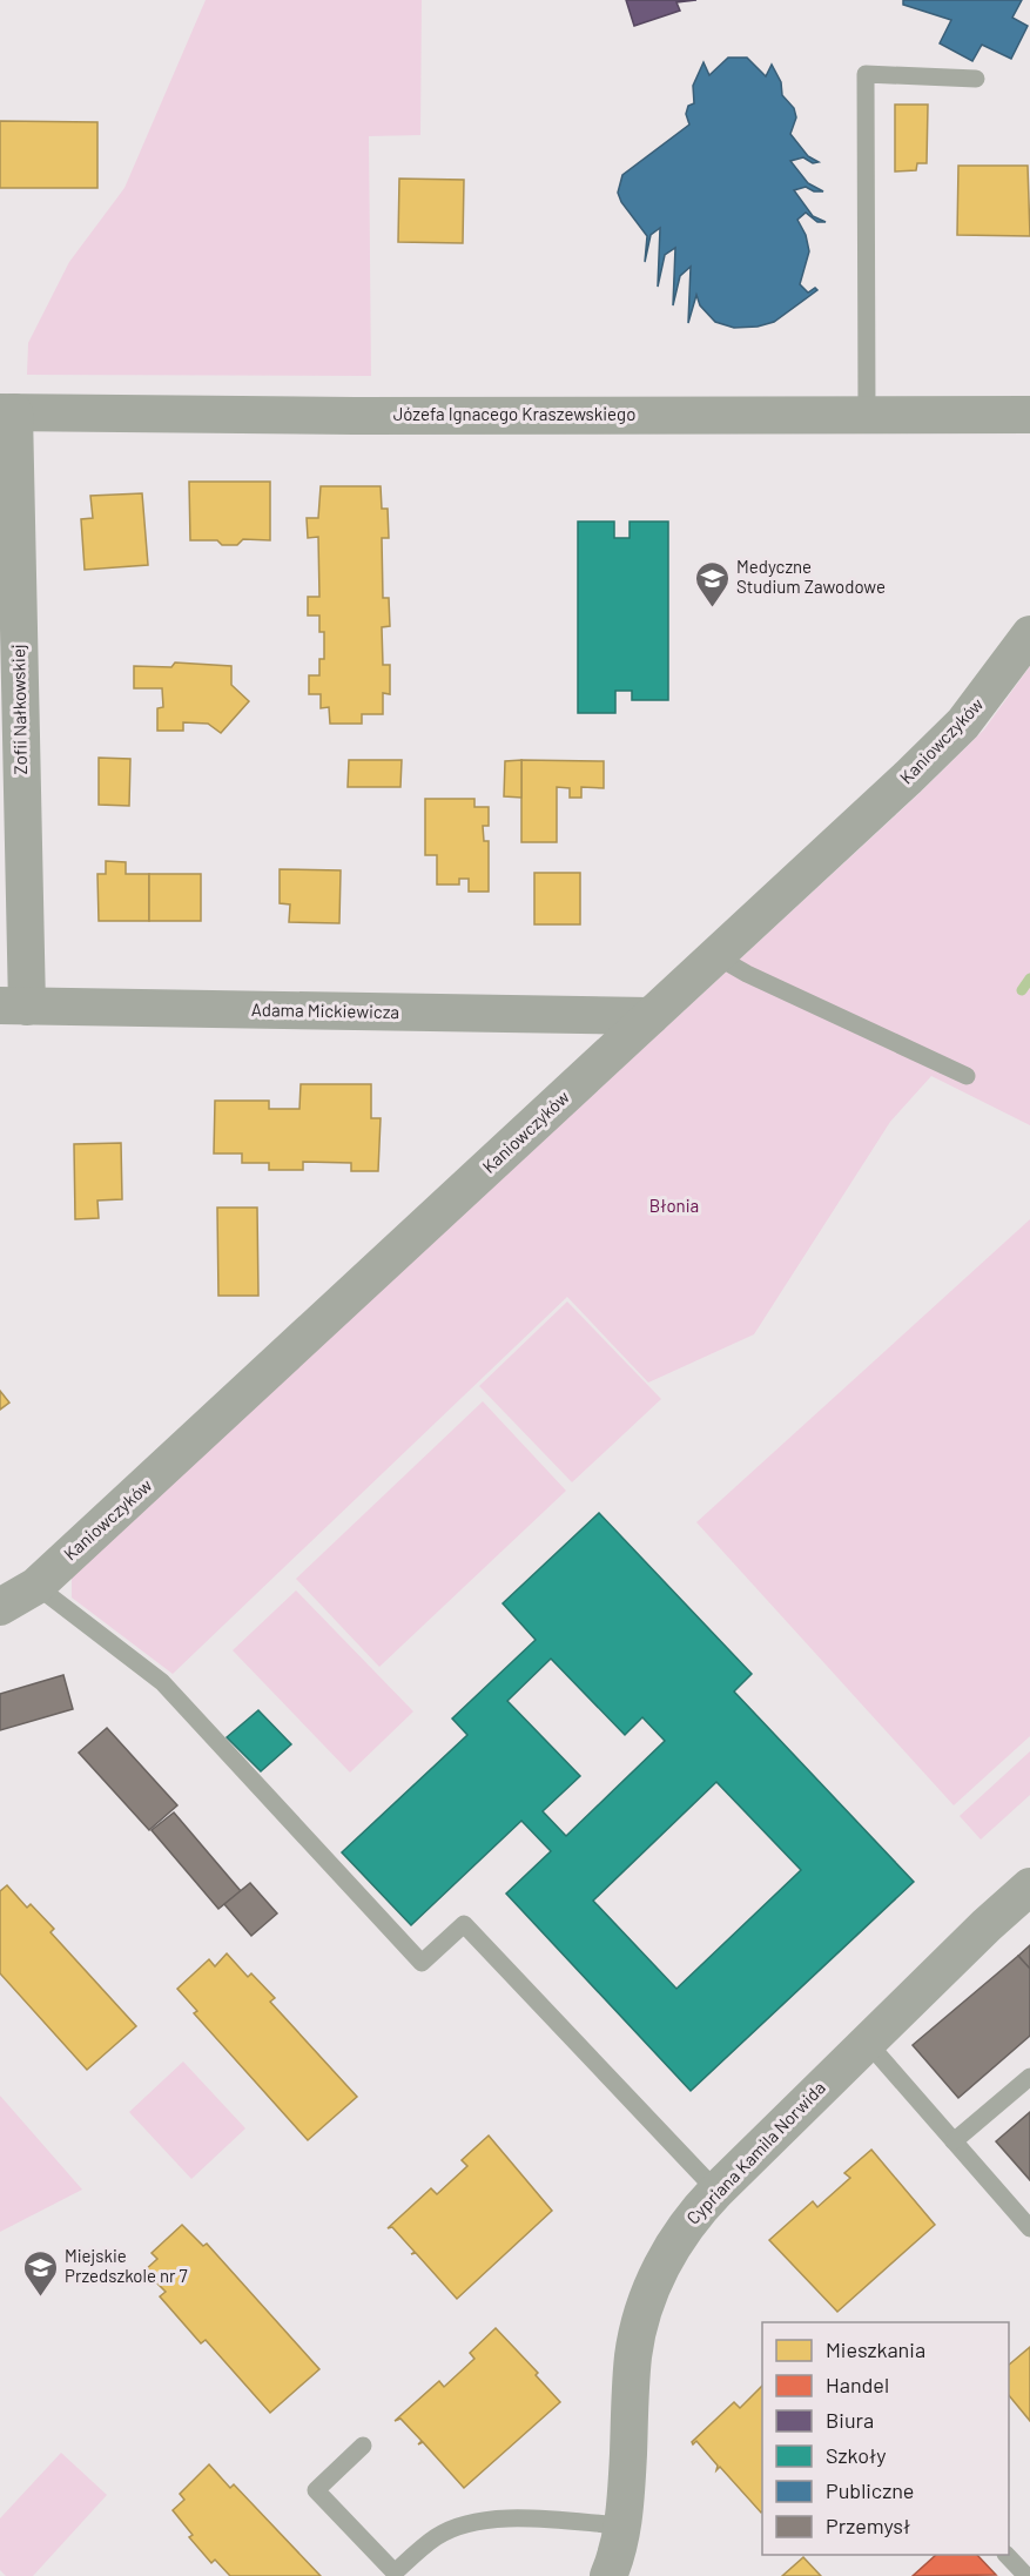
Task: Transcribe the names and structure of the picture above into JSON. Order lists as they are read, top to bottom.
{
  "streets": {
    "street": [
      "Józefa Ignacego Kraszewskiego",
      "Zofii Nałkowskiej",
      "Kaniowczyków",
      "Adama Mickiewicza",
      "Cypriana Kamila Norwida"
    ]
  },
  "crossings": [
    ["Józefa Ignacego Kraszewskiego", "Zofii Nałkowskiej"],
    ["Zofii Nałkowskiej", "Adama Mickiewicza"],
    ["Kaniowczyków", "Adama Mickiewicza"]
  ],
  "parks": ["Błonia"],
  "places": {
    "school or university": ["Medyczne Studium Zawodowe", "Miejskie Przedszkole nr 7"]
  },
  "legend": [
    "Mieszkania",
    "Handel",
    "Biura",
    "Szkoły",
    "Publiczne",
    "Przemysł"
  ]
}
